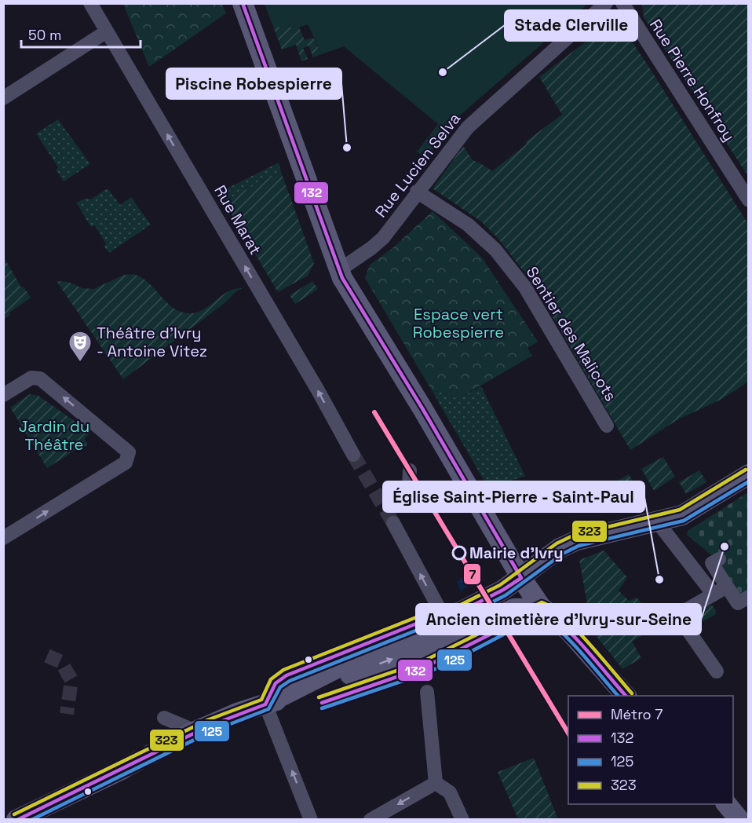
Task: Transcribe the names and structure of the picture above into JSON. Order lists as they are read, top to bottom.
{
  "streets": {
    "street": [
      "Rue Pierre Honfroy",
      "Rue Lucien Selva",
      "Rue Marat",
      "Sentier des Malicots"
    ]
  },
  "crossings": [
    ["Rue Lucien Selva", "Sentier des Malicots"]
  ],
  "one_way": ["Rue Marat"],
  "parks": ["Espace vert Robespierre", "Jardin du Théâtre"],
  "places": {
    "other": [
      "Stade Clerville",
      "Piscine Robespierre",
      "Ancien cimetière d'Ivry-sur-Seine",
      "Mairie d'Ivry",
      "Église Saint-Pierre - Saint-Paul"
    ],
    "theatre": ["Théâtre d'Ivry - Antoine Vitez"]
  },
  "lines": [
    "transit line 132",
    "metro line 7",
    "transit line 323",
    "transit line 125"
  ],
  "legend": [
    "Métro 7",
    "132",
    "125",
    "323"
  ],
  "scale_bar": "50 m"
}
